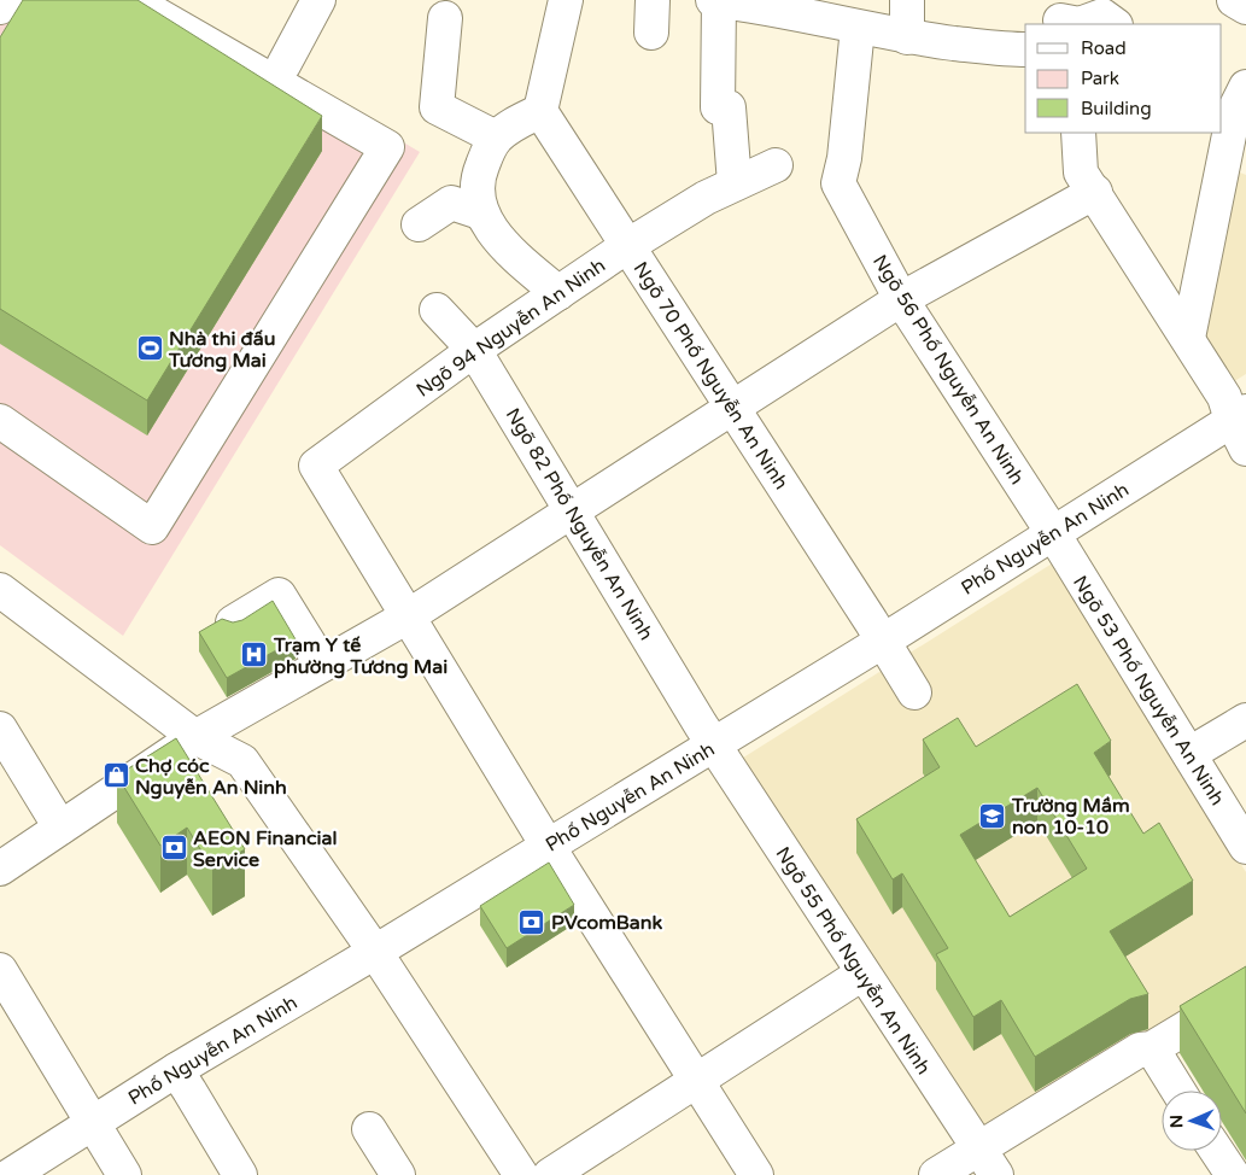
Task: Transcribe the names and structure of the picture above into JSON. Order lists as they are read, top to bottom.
{
  "streets": {
    "street": [
      "Ngõ 94 Nguyễn An Ninh",
      "Ngõ 56 Phố Nguyễn An Ninh",
      "Ngõ 70 Phố Nguyễn An Ninh",
      "Ngõ 82 Phố Nguyễn An Ninh",
      "Phố Nguyễn An Ninh",
      "Ngõ 53 Phố Nguyễn An Ninh",
      "Ngõ 55 Phố Nguyễn An Ninh"
    ]
  },
  "crossings": [
    ["Ngõ 94 Nguyễn An Ninh", "Ngõ 70 Phố Nguyễn An Ninh"],
    ["Ngõ 94 Nguyễn An Ninh", "Ngõ 82 Phố Nguyễn An Ninh"],
    ["Ngõ 56 Phố Nguyễn An Ninh", "Phố Nguyễn An Ninh"],
    ["Ngõ 56 Phố Nguyễn An Ninh", "Ngõ 53 Phố Nguyễn An Ninh"],
    ["Ngõ 70 Phố Nguyễn An Ninh", "Phố Nguyễn An Ninh"],
    ["Ngõ 82 Phố Nguyễn An Ninh", "Phố Nguyễn An Ninh"],
    ["Ngõ 82 Phố Nguyễn An Ninh", "Ngõ 55 Phố Nguyễn An Ninh"],
    ["Phố Nguyễn An Ninh", "Ngõ 53 Phố Nguyễn An Ninh"],
    ["Phố Nguyễn An Ninh", "Ngõ 55 Phố Nguyễn An Ninh"]
  ],
  "places": {
    "sports": ["Nhà thi đấu Tương Mai"],
    "hospital": ["Trạm Y tế phường Tương Mai"],
    "shop": ["Chợ cóc Nguyễn An Ninh"],
    "school or university": ["Trường Mầm non 10-10"],
    "bank": ["AEON Financial Service", "PVcomBank"]
  },
  "legend": ["Road", "Park", "Building"],
  "north": "left"
}
